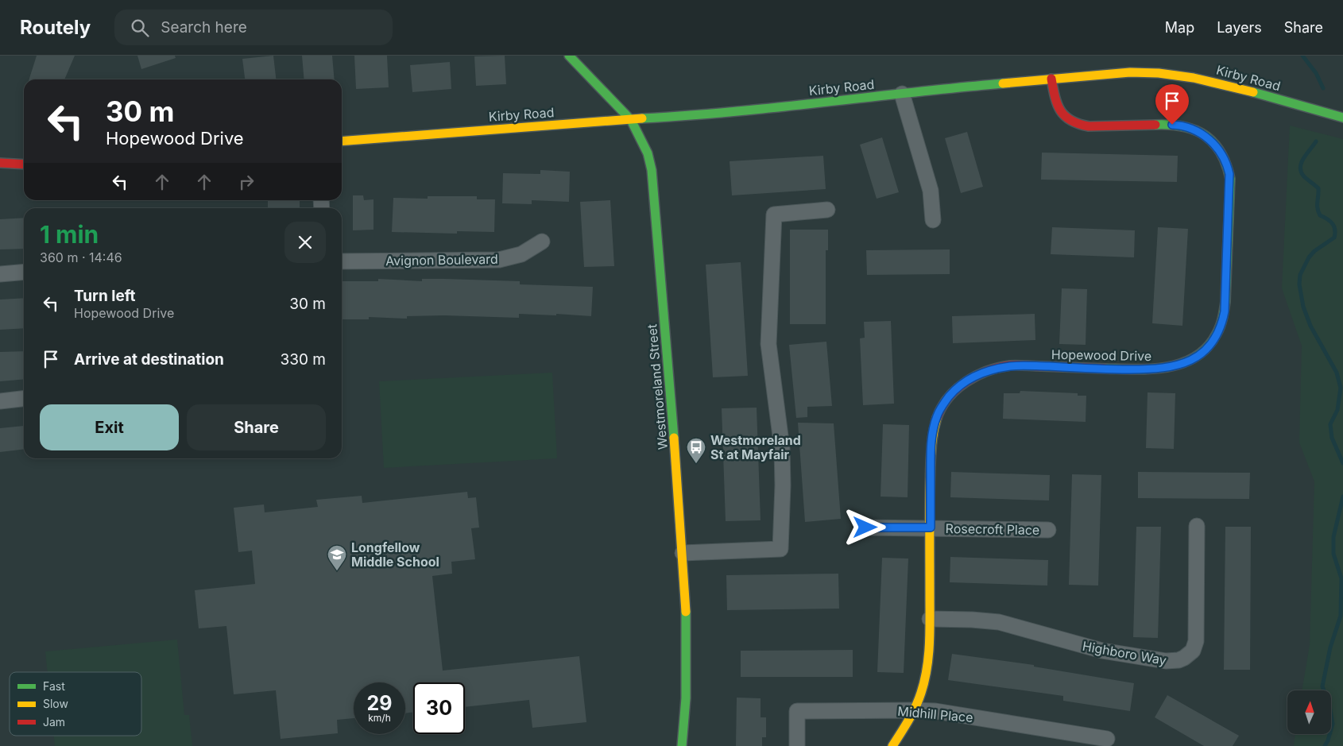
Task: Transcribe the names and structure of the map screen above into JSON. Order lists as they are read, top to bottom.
{
  "streets": {
    "main road": ["Kirby Road", "Hopewood Drive", "Westmoreland Street"],
    "street": [
      "Avignon Boulevard",
      "Rosecroft Place",
      "Highboro Way",
      "Midhill Place"
    ]
  },
  "crossings": [
    ["Kirby Road", "Hopewood Drive"],
    ["Kirby Road", "Westmoreland Street"],
    ["Hopewood Drive", "Rosecroft Place"],
    ["Hopewood Drive", "Highboro Way"],
    ["Hopewood Drive", "Midhill Place"]
  ],
  "places": {
    "bus stop": ["Westmoreland St at Mayfair"],
    "school or university": ["Longfellow Middle School"]
  },
  "legend": ["Fast", "Slow", "Jam"],
  "north": "top",
  "page": {
    "header": "Routely",
    "search": "Search here",
    "nav": ["Map", "Layers", "Share"],
    "turn": ["30 m", "Hopewood Drive"],
    "heading": ["1 min", "360 m · 14:46"],
    "list": [
      {
        "name": "Turn left",
        "note": "Hopewood Drive",
        "value": "30 m"
      },
      {
        "name": "Arrive at destination",
        "value": "330 m"
      }
    ],
    "buttons": ["Exit", "Share"],
    "speed": "29 km/h",
    "limit": "30"
  }
}
